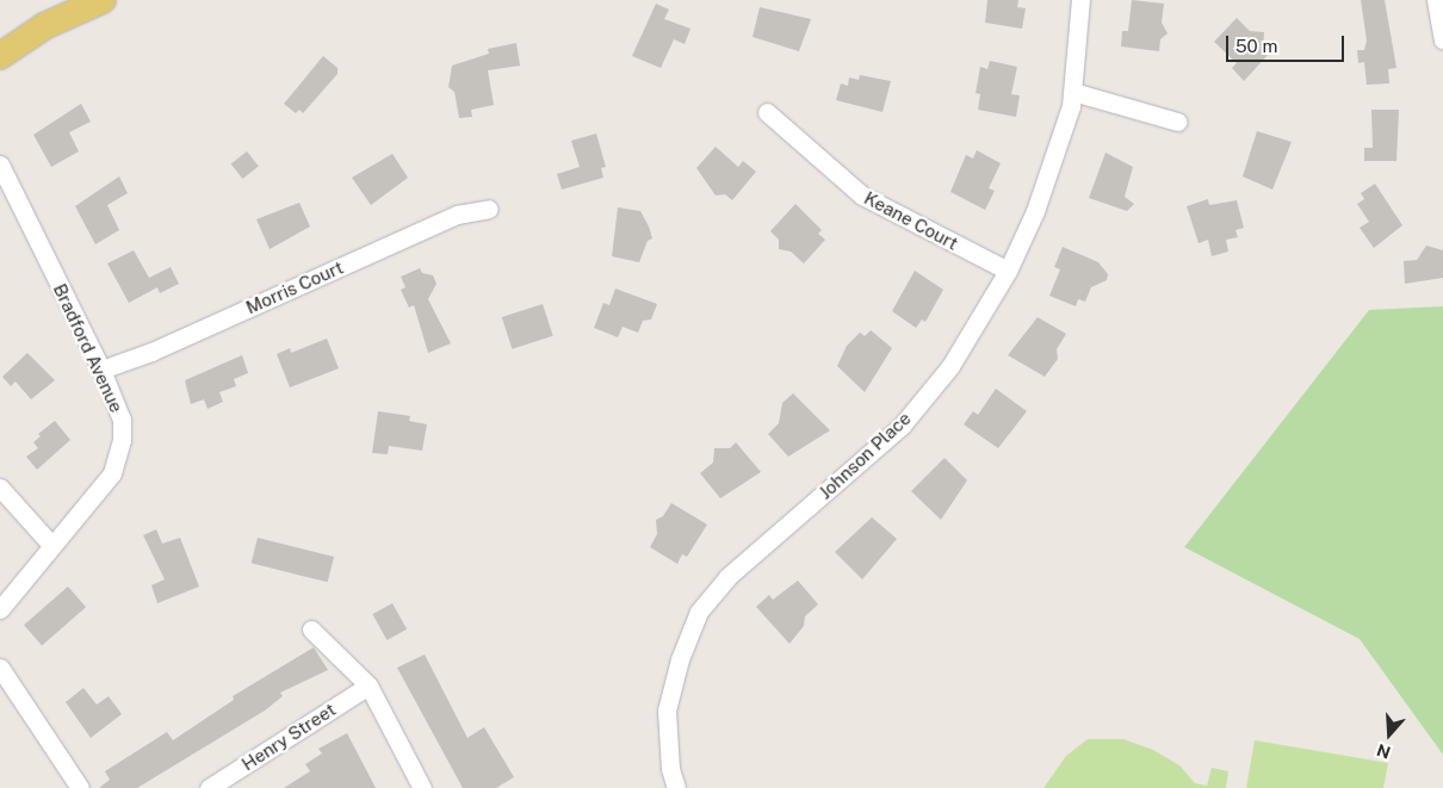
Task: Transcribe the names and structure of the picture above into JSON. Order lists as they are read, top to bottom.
{
  "streets": {
    "street": [
      "Keane Court",
      "Morris Court",
      "Bradford Avenue",
      "Johnson Place",
      "Henry Street"
    ]
  },
  "crossings": [
    ["Keane Court", "Johnson Place"],
    ["Morris Court", "Bradford Avenue"]
  ],
  "scale_bar": "50 m",
  "north": "bottom"
}
